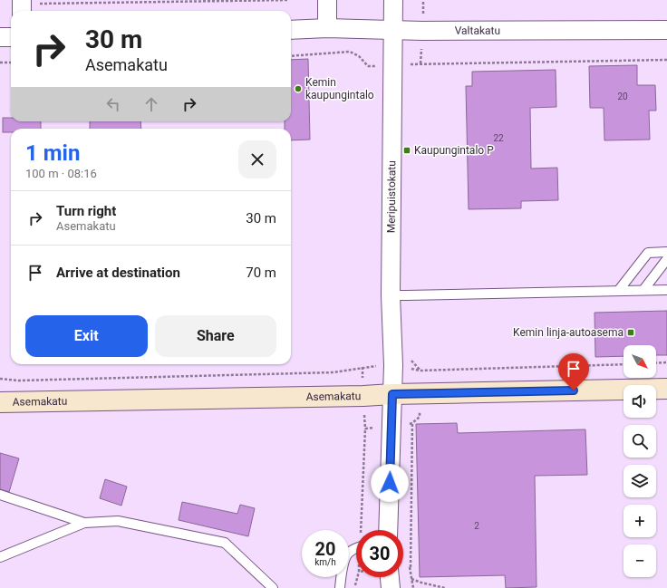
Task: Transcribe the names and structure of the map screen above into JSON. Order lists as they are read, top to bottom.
{
  "streets": {
    "main road": ["Asemakatu"],
    "street": ["Valtakatu", "Meripuistokatu"]
  },
  "crossings": [
    ["Valtakatu", "Meripuistokatu"],
    ["Meripuistokatu", "Asemakatu"]
  ],
  "places": {
    "other": ["Kemin kaupungintalo"],
    "transit": ["Kaupungintalo P", "Kemin linja-autoasema"]
  },
  "house_numbers": ["20", "22", "2"],
  "north": "bottom right",
  "page": {
    "turn": ["30 m", "Asemakatu"],
    "heading": ["1 min", "100 m · 08:16"],
    "list": [
      {
        "name": "Turn right",
        "note": "Asemakatu",
        "value": "30 m"
      },
      {
        "name": "Arrive at destination",
        "value": "70 m"
      }
    ],
    "buttons": ["Exit", "Share"],
    "map_buttons": ["+", "−"],
    "speed": "20 km/h",
    "limit": "30"
  }
}
